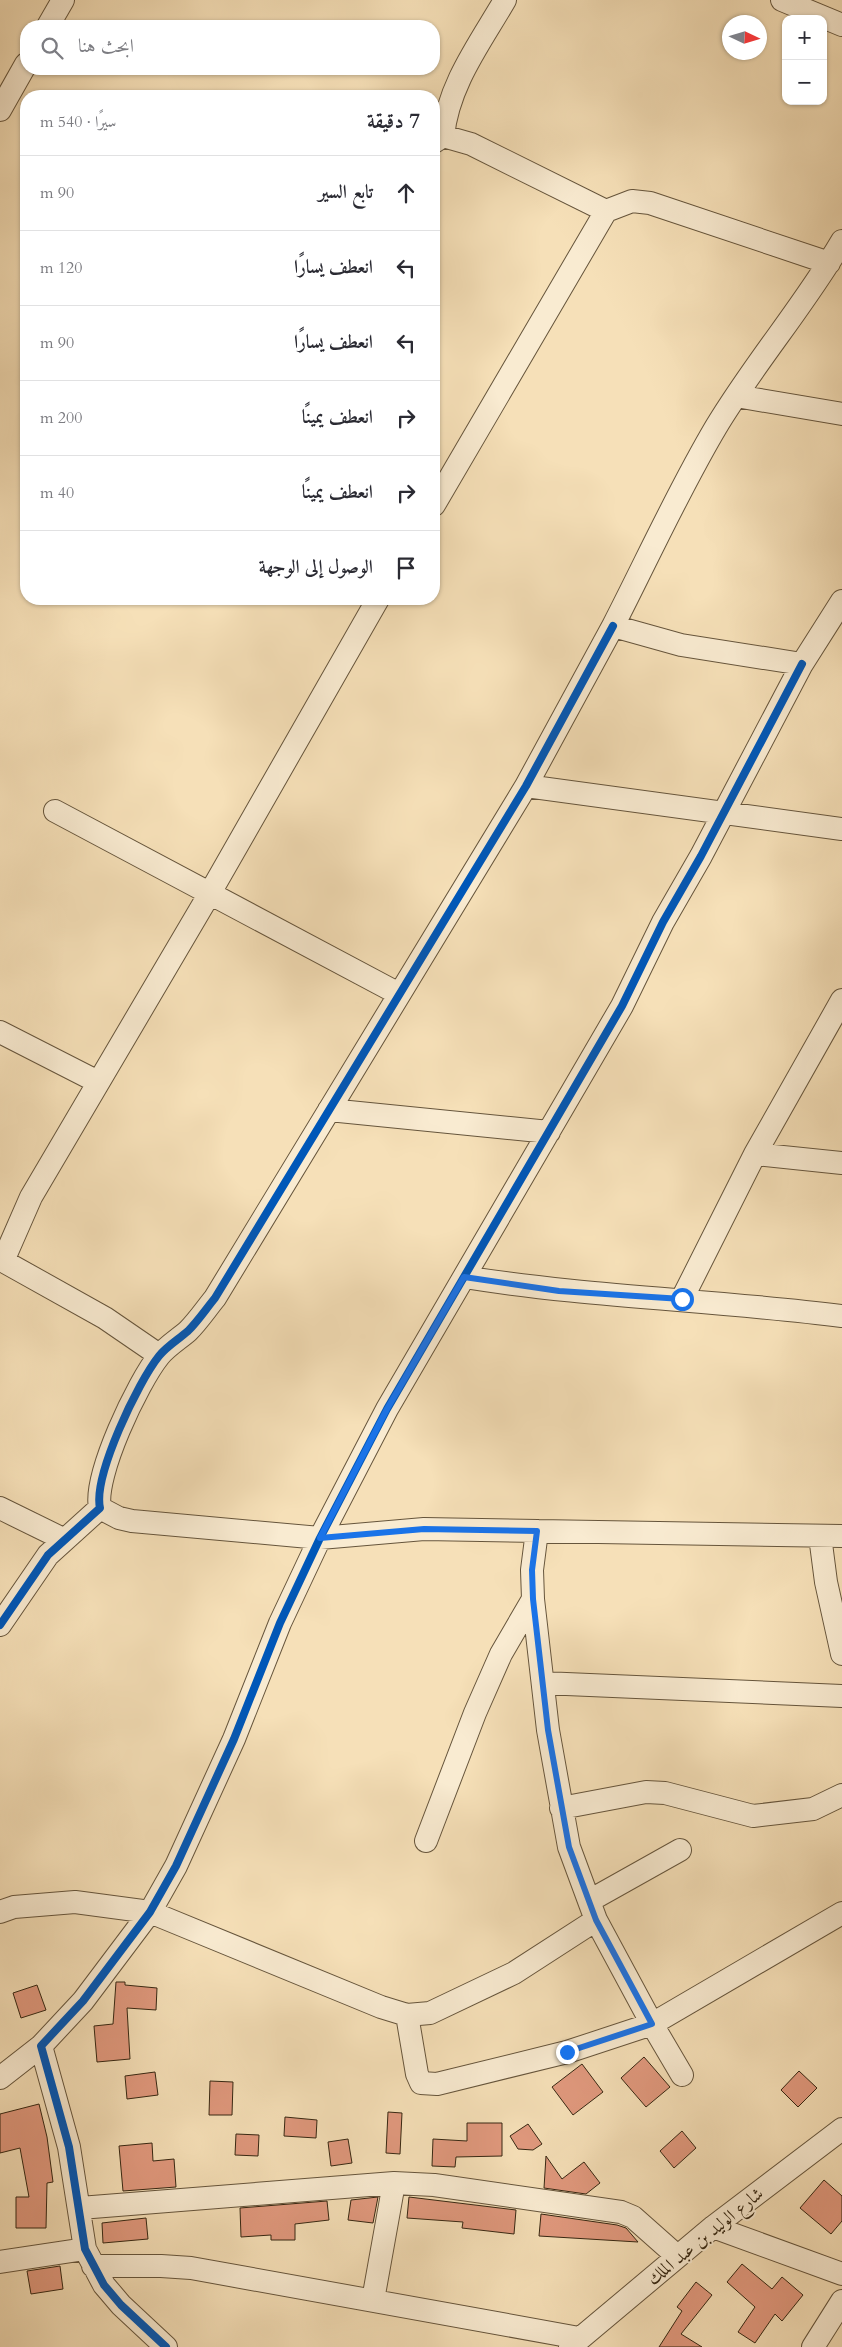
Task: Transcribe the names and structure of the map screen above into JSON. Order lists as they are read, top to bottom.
{
  "streets": {
    "street": ["شارع الوليد بن عبد الملك"]
  },
  "north": "right",
  "page": {
    "map_buttons": ["+", "−"],
    "search": "ابحث هنا",
    "heading": ["7 دقيقة", "سيرًا · 540 m"],
    "list": [
      ["تابع السير", "90 m"],
      ["انعطف يسارًا", "120 m"],
      ["انعطف يسارًا", "90 m"],
      ["انعطف يمينًا", "200 m"],
      ["انعطف يمينًا", "40 m"],
      "الوصول إلى الوجهة"
    ]
  }
}
